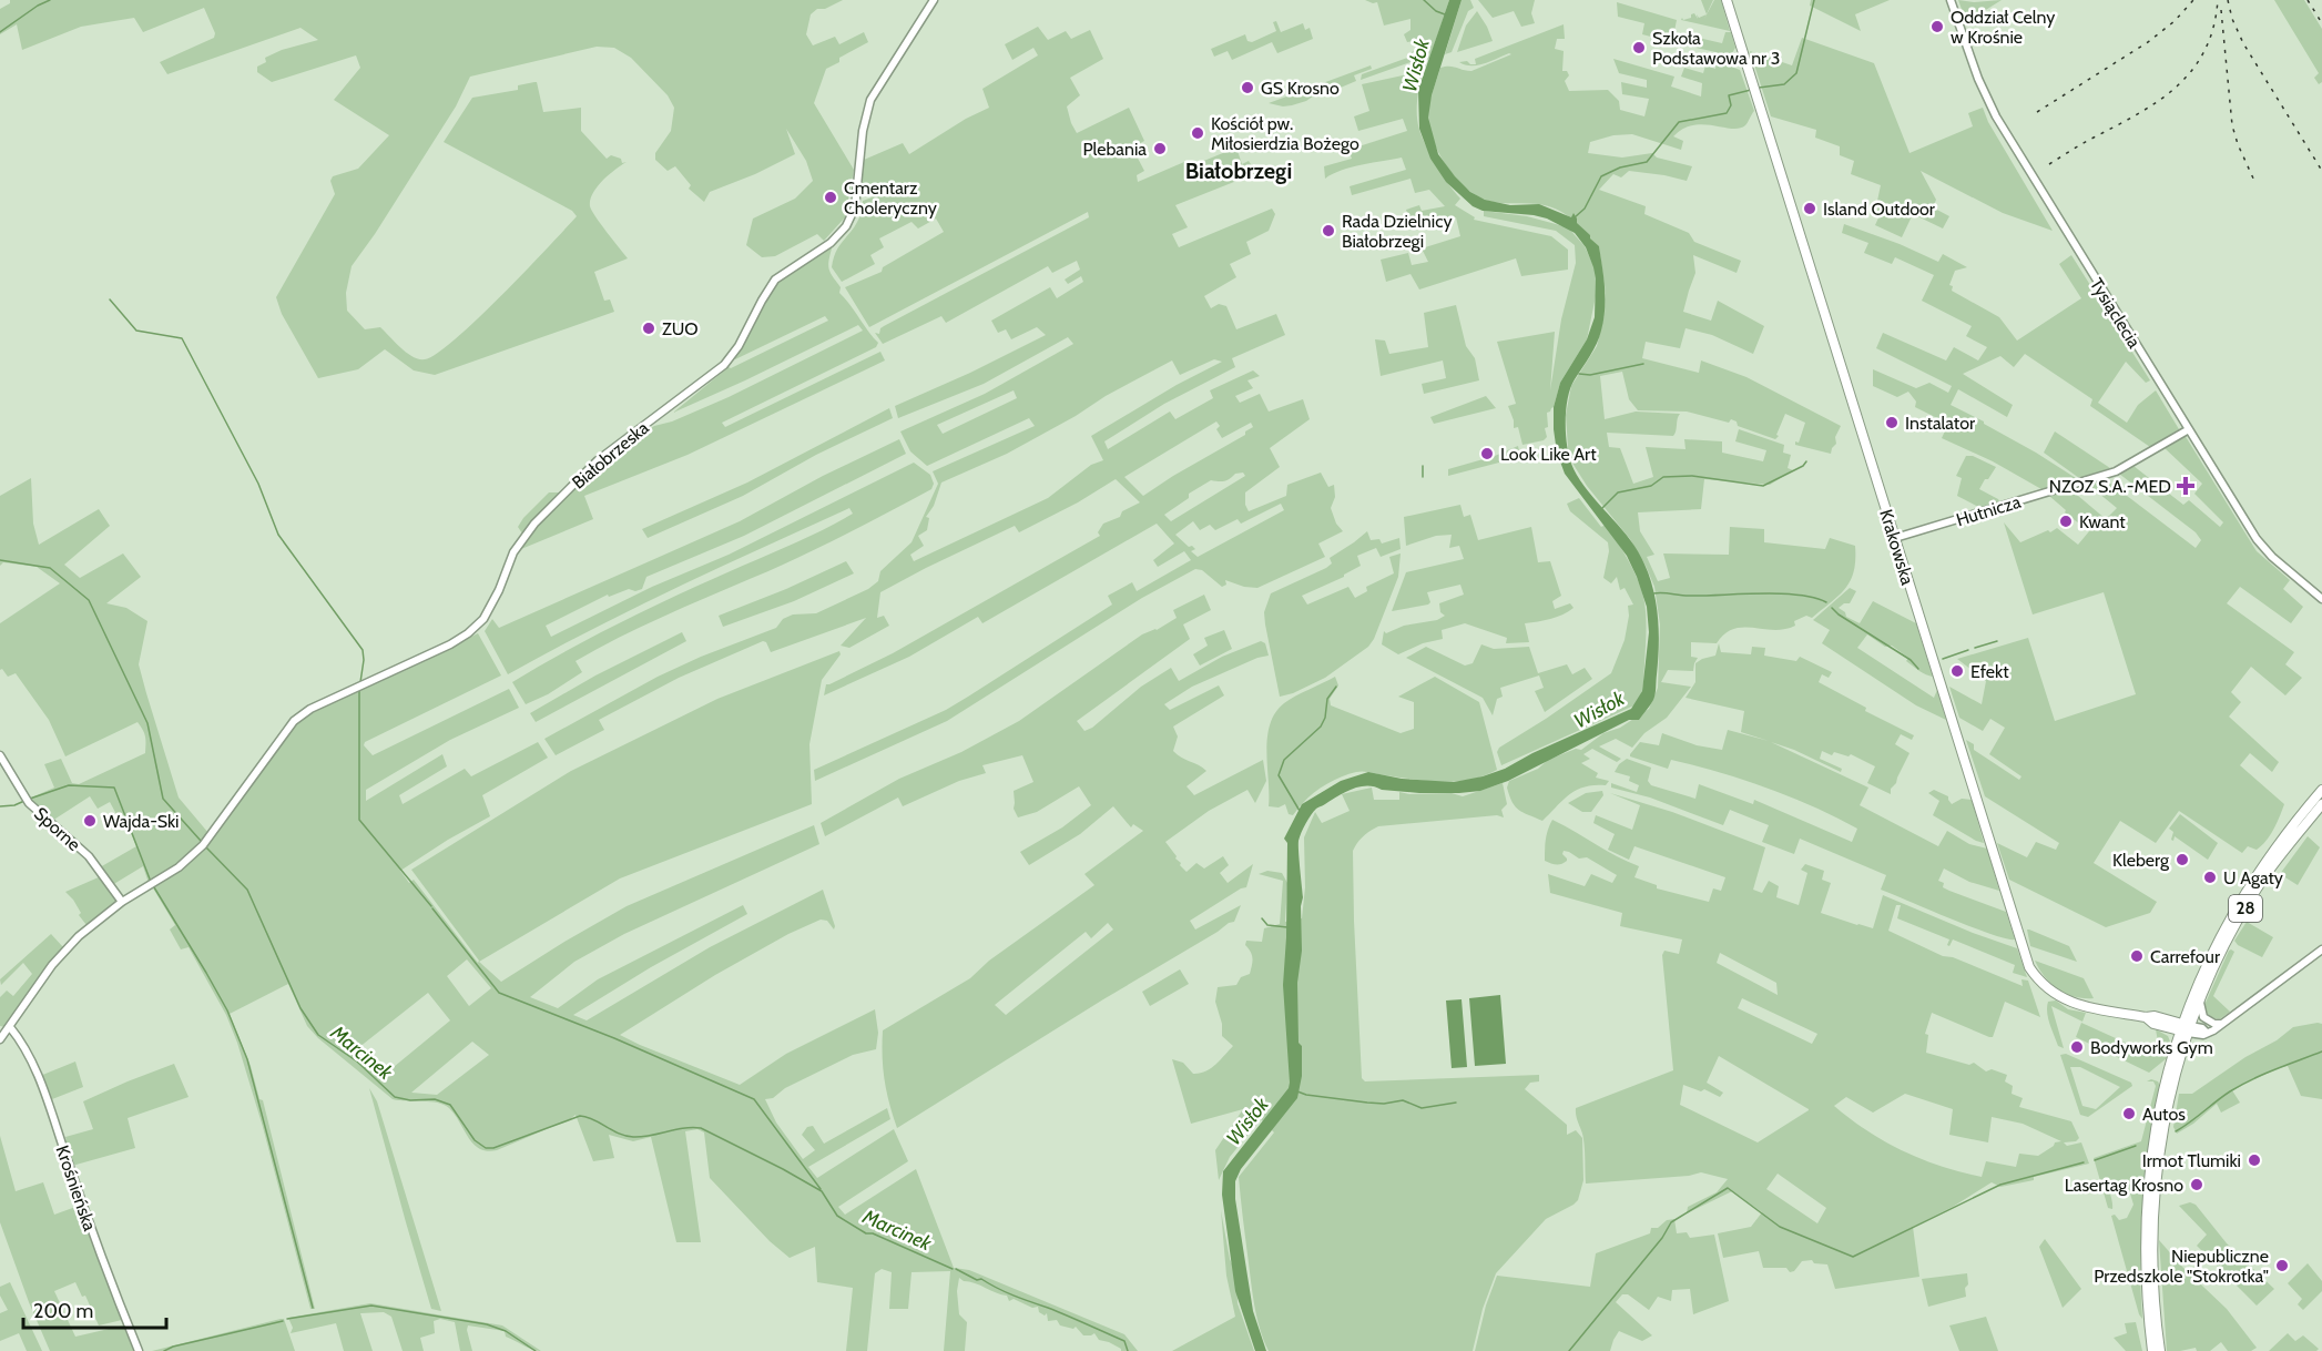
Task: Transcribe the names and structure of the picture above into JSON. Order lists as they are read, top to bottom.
{
  "streets": {
    "main road": ["Krakowska", "28"],
    "street": [
      "Tysiąclecia",
      "Białobrzeska",
      "Hutnicza",
      "Sporne",
      "Krośnieńska"
    ]
  },
  "crossings": [
    ["Tysiąclecia", "Hutnicza"],
    ["Białobrzeska", "Sporne"],
    ["Białobrzeska", "Krośnieńska"],
    ["Hutnicza", "Krakowska"],
    ["Krakowska", "28"]
  ],
  "districts": ["Białobrzegi"],
  "water": ["Wisłok", "Marcinek"],
  "places": {
    "other": [
      "Oddział Celny w Krośnie",
      "Szkoła Podstawowa nr 3",
      "GS Krosno",
      "Kościół pw. Miłosierdzia Bożego",
      "Plebania",
      "Cmentarz Choleryczny",
      "Island Outdoor",
      "Rada Dzielnicy Białobrzegi",
      "ZUO",
      "Instalator",
      "Look Like Art",
      "Kwant",
      "Efekt",
      "Wajda-Ski",
      "Kleberg",
      "U Agaty",
      "Carrefour",
      "Bodyworks Gym",
      "Autos",
      "Irmot Tlumiki",
      "Lasertag Krosno",
      "Niepubliczne Przedszkole \"Stokrotka\""
    ],
    "health": ["NZOZ S.A.-MED"]
  },
  "scale_bar": "200 m"
}
